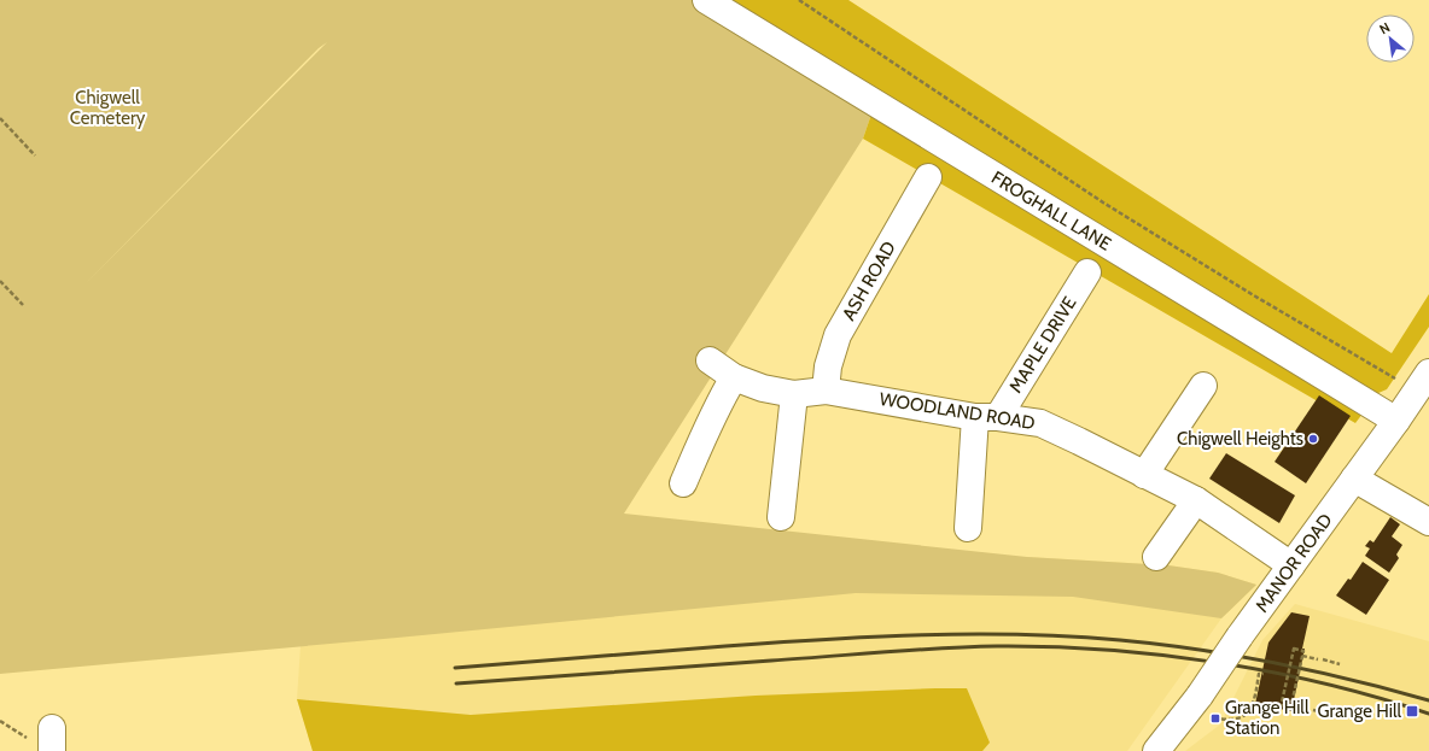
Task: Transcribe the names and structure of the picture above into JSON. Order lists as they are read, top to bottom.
{
  "streets": {
    "street": [
      "FROGHALL LANE",
      "ASH ROAD",
      "MAPLE DRIVE",
      "WOODLAND ROAD",
      "MANOR ROAD"
    ]
  },
  "crossings": [
    ["FROGHALL LANE", "MANOR ROAD"],
    ["ASH ROAD", "WOODLAND ROAD"],
    ["MAPLE DRIVE", "WOODLAND ROAD"],
    ["WOODLAND ROAD", "MANOR ROAD"]
  ],
  "parks": ["Chigwell Cemetery"],
  "places": {
    "other": ["Chigwell Heights"],
    "transit": ["Grange Hill", "Grange Hill Station"]
  },
  "north": "top left"
}
